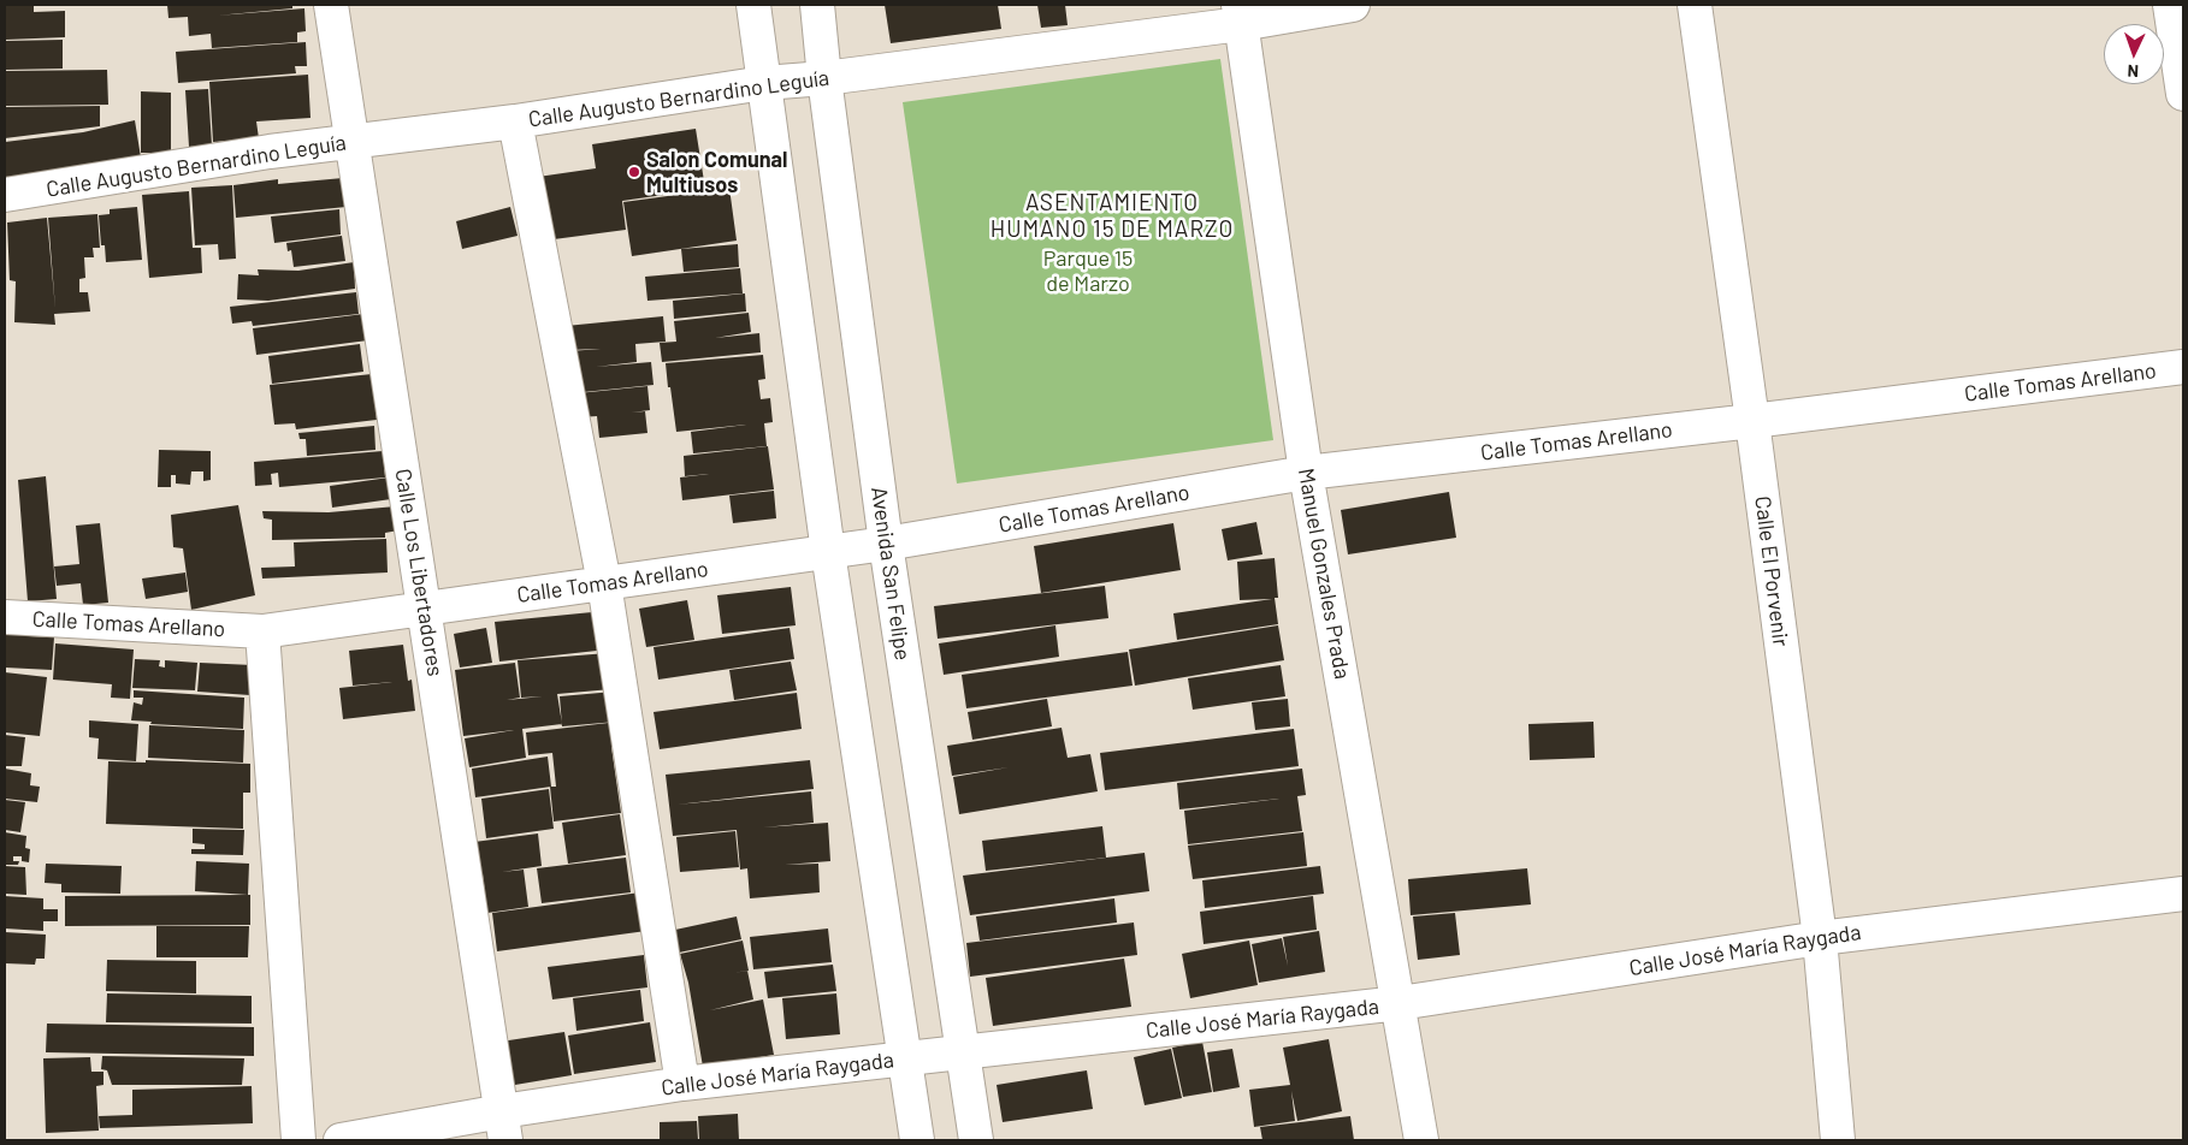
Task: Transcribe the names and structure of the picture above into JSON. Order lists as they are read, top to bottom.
{
  "streets": {
    "street": [
      "Calle Augusto Bernardino Leguía",
      "Calle Tomas Arellano",
      "Calle El Porvenir",
      "Calle Los Libertadores",
      "Avenida San Felipe",
      "Manuel Gonzales Prada",
      "Calle José María Raygada"
    ]
  },
  "crossings": [
    ["Calle Augusto Bernardino Leguía", "Calle Los Libertadores"],
    ["Calle Augusto Bernardino Leguía", "Avenida San Felipe"],
    ["Calle Augusto Bernardino Leguía", "Manuel Gonzales Prada"],
    ["Calle Tomas Arellano", "Calle El Porvenir"],
    ["Calle Tomas Arellano", "Calle Los Libertadores"],
    ["Calle Tomas Arellano", "Avenida San Felipe"],
    ["Calle Tomas Arellano", "Manuel Gonzales Prada"],
    ["Calle El Porvenir", "Calle José María Raygada"],
    ["Calle Los Libertadores", "Calle José María Raygada"],
    ["Avenida San Felipe", "Calle José María Raygada"],
    ["Manuel Gonzales Prada", "Calle José María Raygada"]
  ],
  "districts": ["ASENTAMIENTO HUMANO 15 DE MARZO"],
  "parks": ["Parque 15 de Marzo"],
  "places": ["Salon Comunal Multiusos"],
  "north": "bottom"
}
